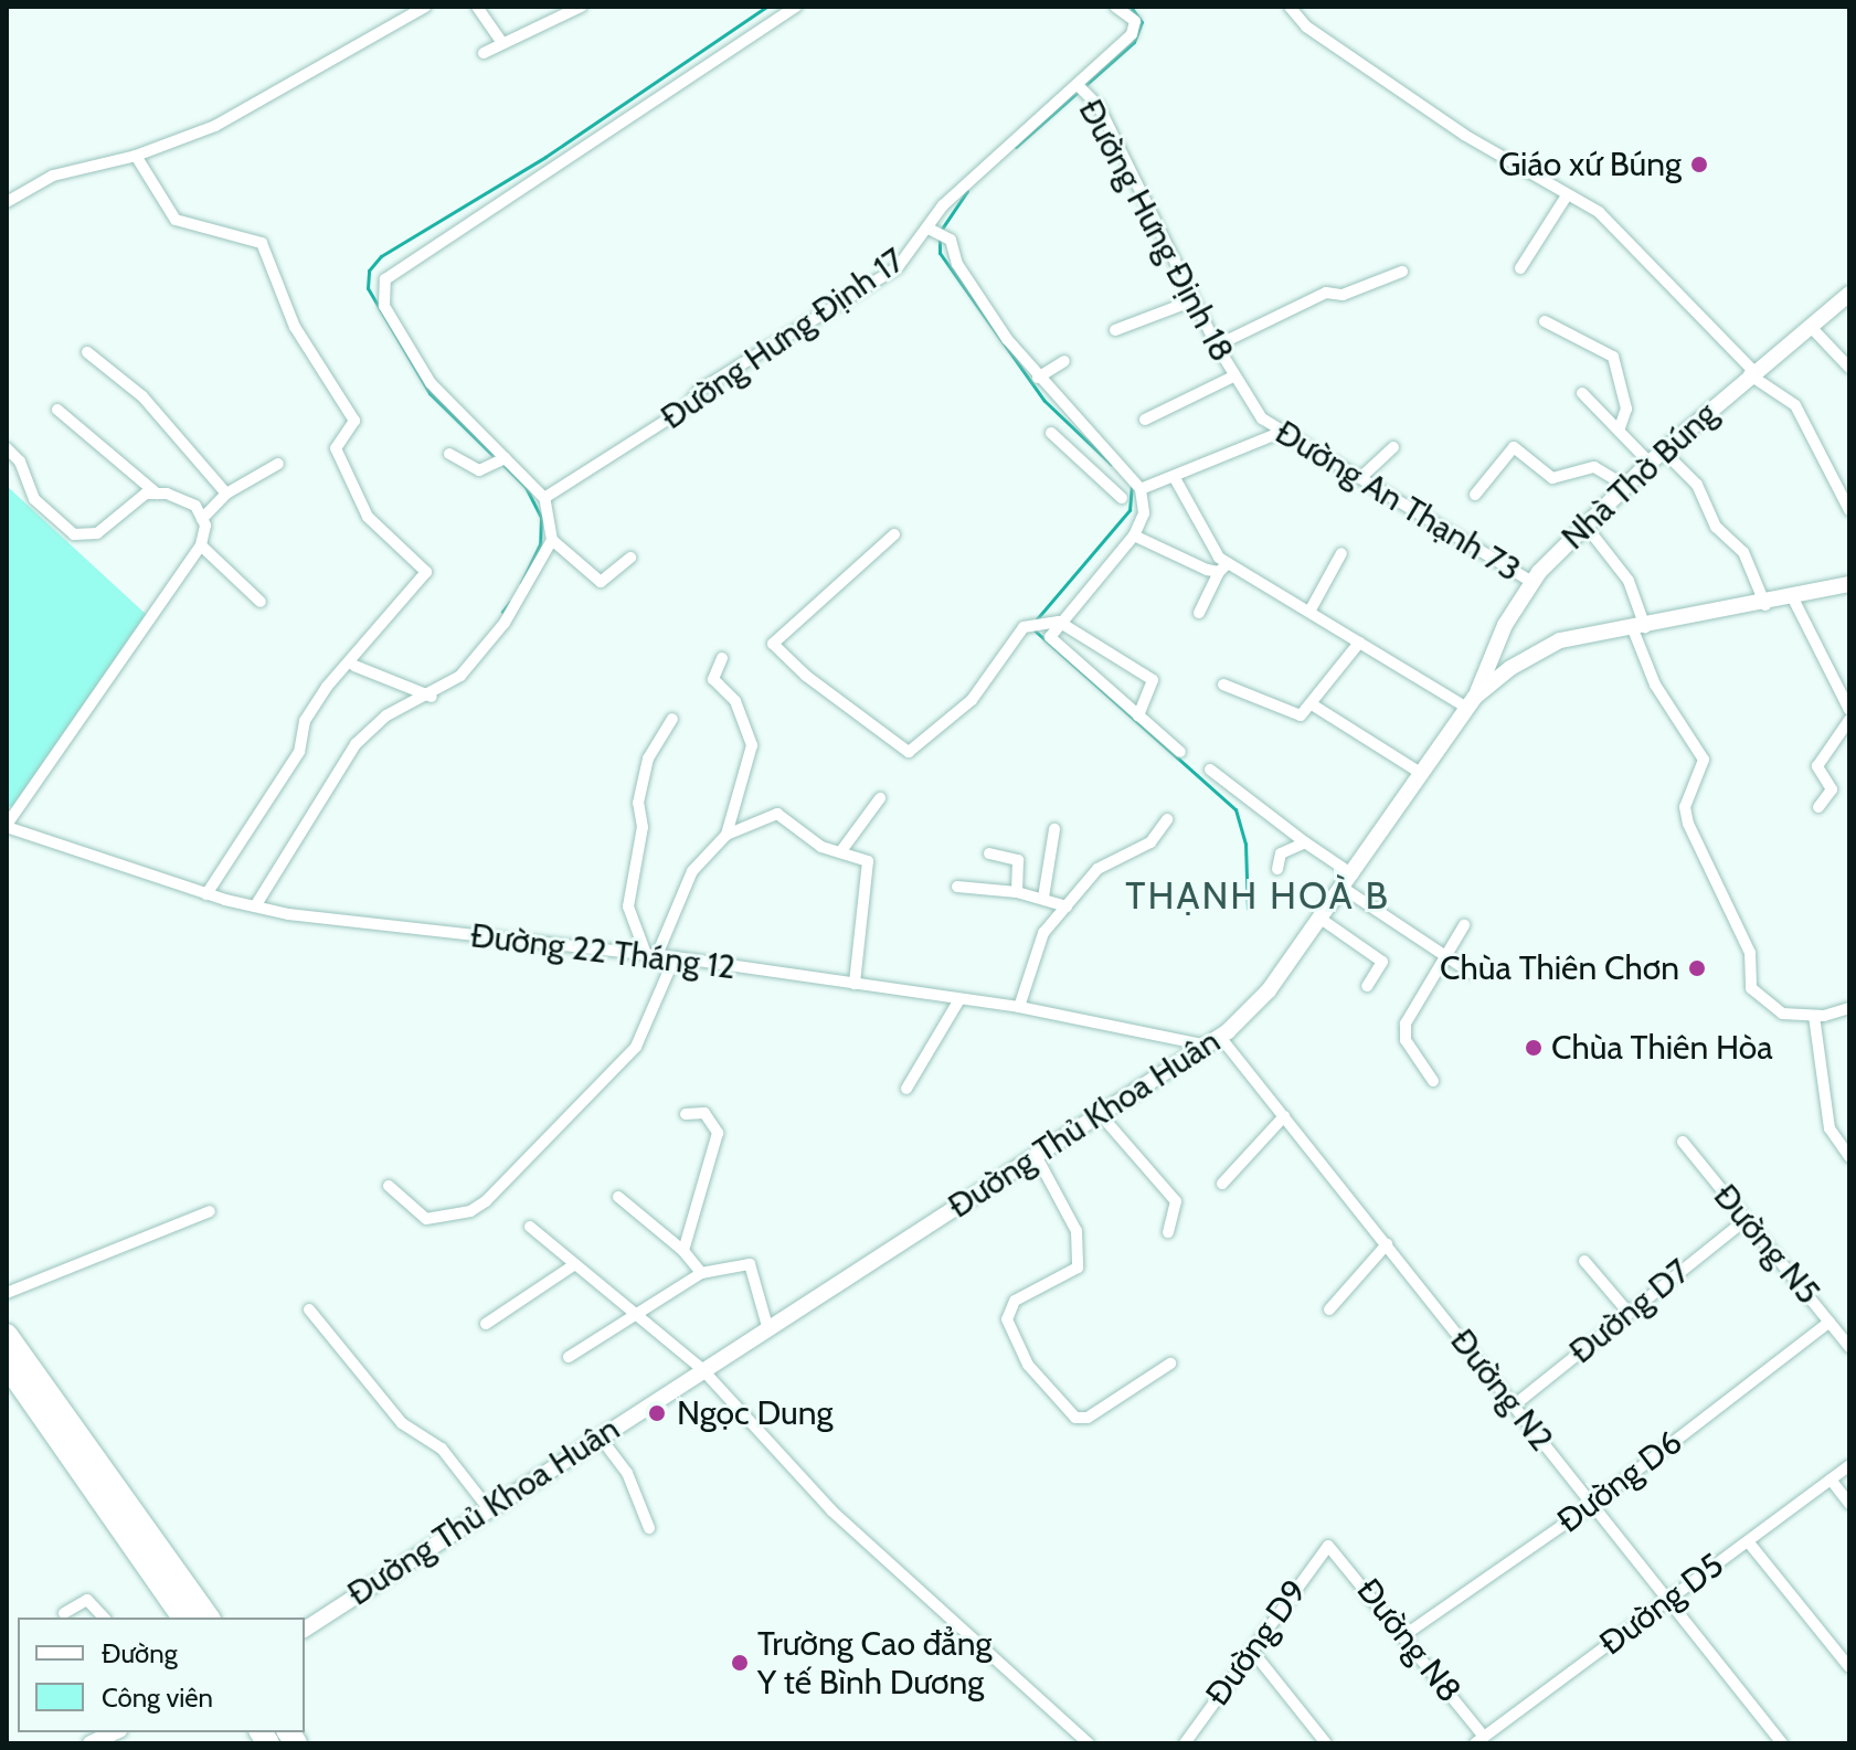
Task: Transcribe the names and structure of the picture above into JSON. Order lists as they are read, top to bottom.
{
  "streets": {
    "main road": ["Nhà Thờ Búng", "Đường Thủ Khoa Huân"],
    "street": [
      "Đường Hưng Định 18",
      "Đường Hưng Định 17",
      "Đường An Thạnh 73",
      "Đường 22 Tháng 12",
      "Đường N5",
      "Đường D7",
      "Đường N2",
      "Đường D6",
      "Đường D5",
      "Đường N8",
      "Đường D9"
    ]
  },
  "crossings": [
    ["Đường Hưng Định 18", "Đường Hưng Định 17"],
    ["Đường Hưng Định 18", "Đường An Thạnh 73"],
    ["Nhà Thờ Búng", "Đường An Thạnh 73"],
    ["Nhà Thờ Búng", "Đường Thủ Khoa Huân"],
    ["Đường 22 Tháng 12", "Đường Thủ Khoa Huân"],
    ["Đường 22 Tháng 12", "Đường N2"],
    ["Đường Thủ Khoa Huân", "Đường N2"],
    ["Đường N5", "Đường D7"],
    ["Đường N5", "Đường D6"],
    ["Đường D7", "Đường N2"],
    ["Đường N2", "Đường D6"],
    ["Đường N2", "Đường D5"],
    ["Đường D6", "Đường N8"],
    ["Đường D5", "Đường N8"],
    ["Đường N8", "Đường D9"]
  ],
  "districts": ["THẠNH HOÀ B"],
  "places": [
    "Giáo xứ Búng",
    "Chùa Thiên Chơn",
    "Chùa Thiên Hòa",
    "Ngọc Dung",
    "Trường Cao đẳng Y tế Bình Dương"
  ],
  "legend": ["Đường", "Công viên"]
}
